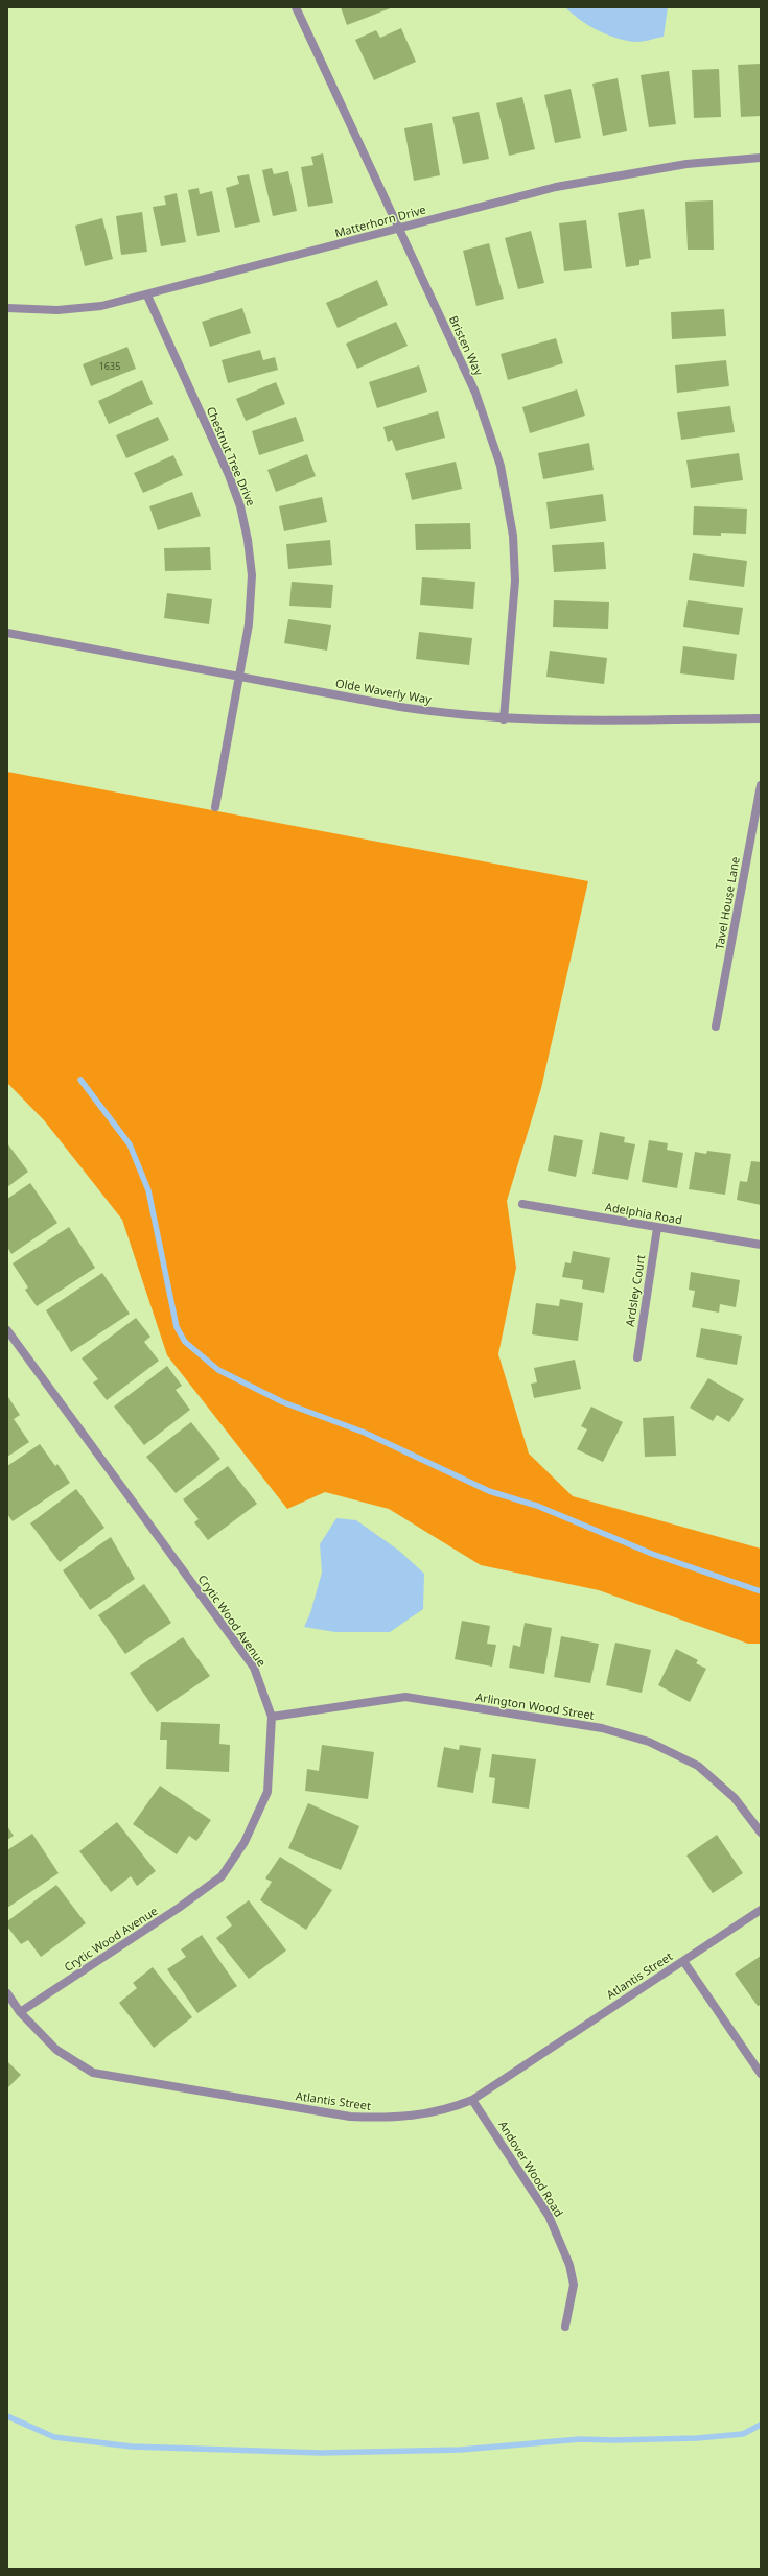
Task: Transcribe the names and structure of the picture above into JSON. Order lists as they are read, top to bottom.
{
  "streets": {
    "street": [
      "Matterhorn Drive",
      "Bristen Way",
      "Chestnut Tree Drive",
      "Olde Waverly Way",
      "Tavel House Lane",
      "Adelphia Road",
      "Ardsley Court",
      "Crytic Wood Avenue",
      "Arlington Wood Street",
      "Atlantis Street",
      "Andover Wood Road"
    ]
  },
  "crossings": [
    ["Matterhorn Drive", "Bristen Way"],
    ["Matterhorn Drive", "Chestnut Tree Drive"],
    ["Bristen Way", "Olde Waverly Way"],
    ["Chestnut Tree Drive", "Olde Waverly Way"],
    ["Adelphia Road", "Ardsley Court"],
    ["Crytic Wood Avenue", "Arlington Wood Street"],
    ["Crytic Wood Avenue", "Atlantis Street"],
    ["Atlantis Street", "Andover Wood Road"]
  ],
  "house_numbers": ["1635"]
}
